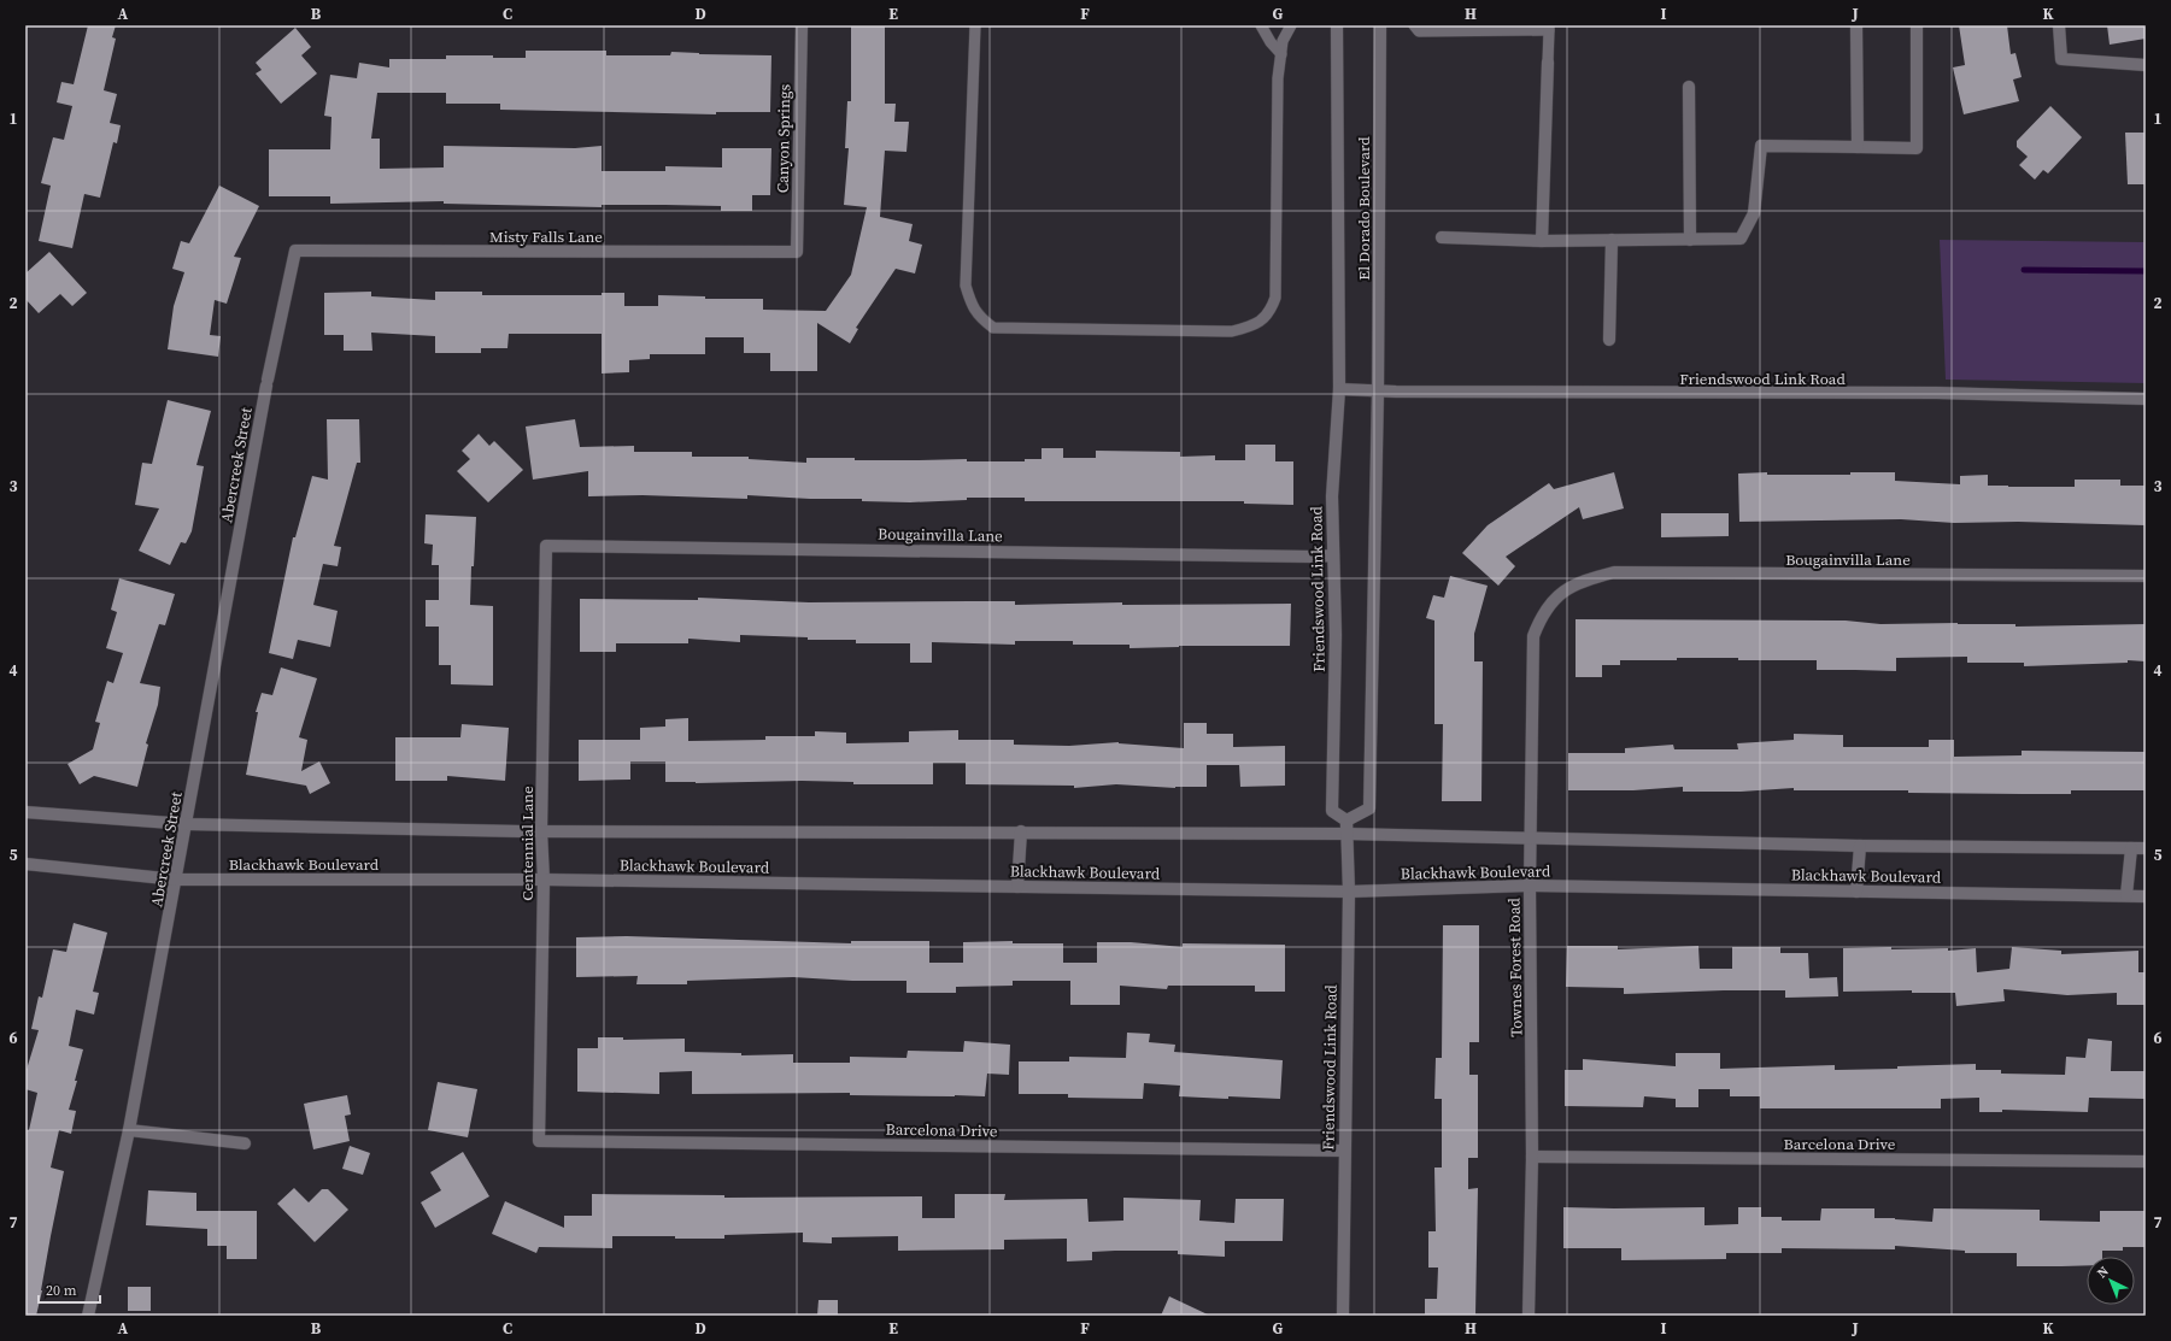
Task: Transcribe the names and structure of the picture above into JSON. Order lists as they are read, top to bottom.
{
  "streets": {
    "street": [
      "Canyon Springs",
      "El Dorado Boulevard",
      "Misty Falls Lane",
      "Friendswood Link Road",
      "Abercreek Street",
      "Bougainvilla Lane",
      "Centennial Lane",
      "Blackhawk Boulevard",
      "Townes Forest Road",
      "Barcelona Drive"
    ]
  },
  "crossings": [
    ["Canyon Springs", "Misty Falls Lane"],
    ["El Dorado Boulevard", "Friendswood Link Road"],
    ["Misty Falls Lane", "Abercreek Street"],
    ["Friendswood Link Road", "Bougainvilla Lane"],
    ["Friendswood Link Road", "Blackhawk Boulevard"],
    ["Friendswood Link Road", "Barcelona Drive"],
    ["Abercreek Street", "Blackhawk Boulevard"],
    ["Bougainvilla Lane", "Centennial Lane"],
    ["Bougainvilla Lane", "Townes Forest Road"],
    ["Centennial Lane", "Blackhawk Boulevard"],
    ["Centennial Lane", "Barcelona Drive"],
    ["Blackhawk Boulevard", "Townes Forest Road"],
    ["Townes Forest Road", "Barcelona Drive"]
  ],
  "scale_bar": "20 m",
  "north": "top left",
  "grid": {
    "columns": [
      "A",
      "B",
      "C",
      "D",
      "E",
      "F",
      "G",
      "H",
      "I",
      "J",
      "K"
    ],
    "rows": [
      "1",
      "2",
      "3",
      "4",
      "5",
      "6",
      "7"
    ]
  }
}
